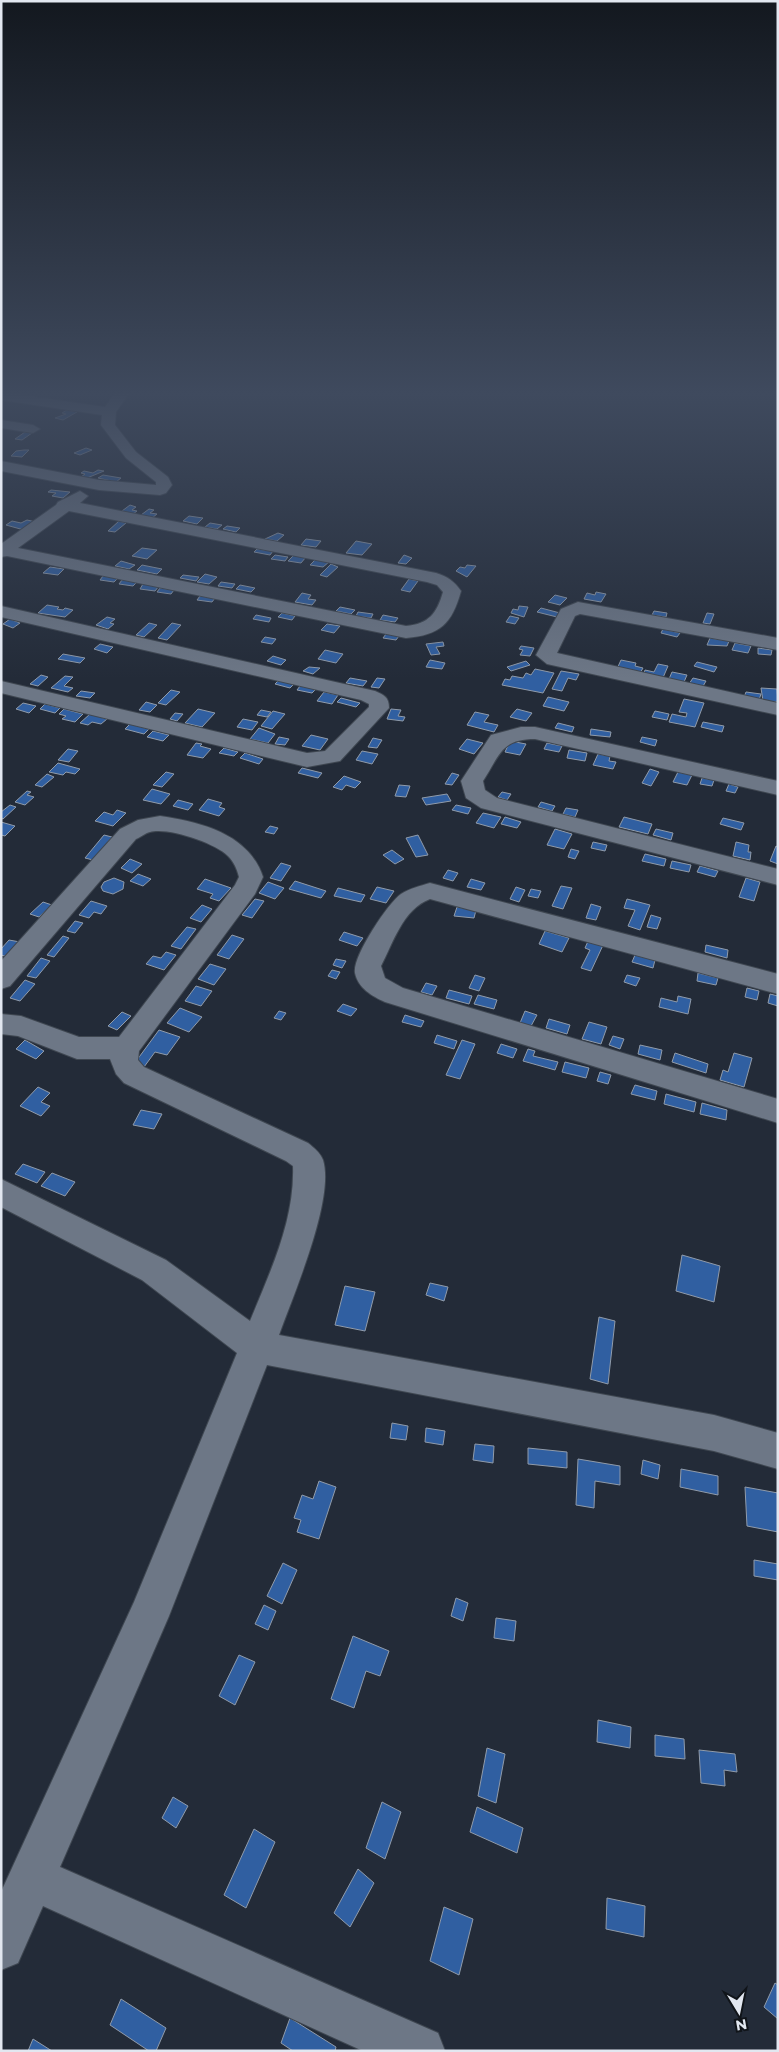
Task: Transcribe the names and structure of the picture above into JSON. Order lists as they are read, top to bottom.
{
  "north": "bottom"
}
